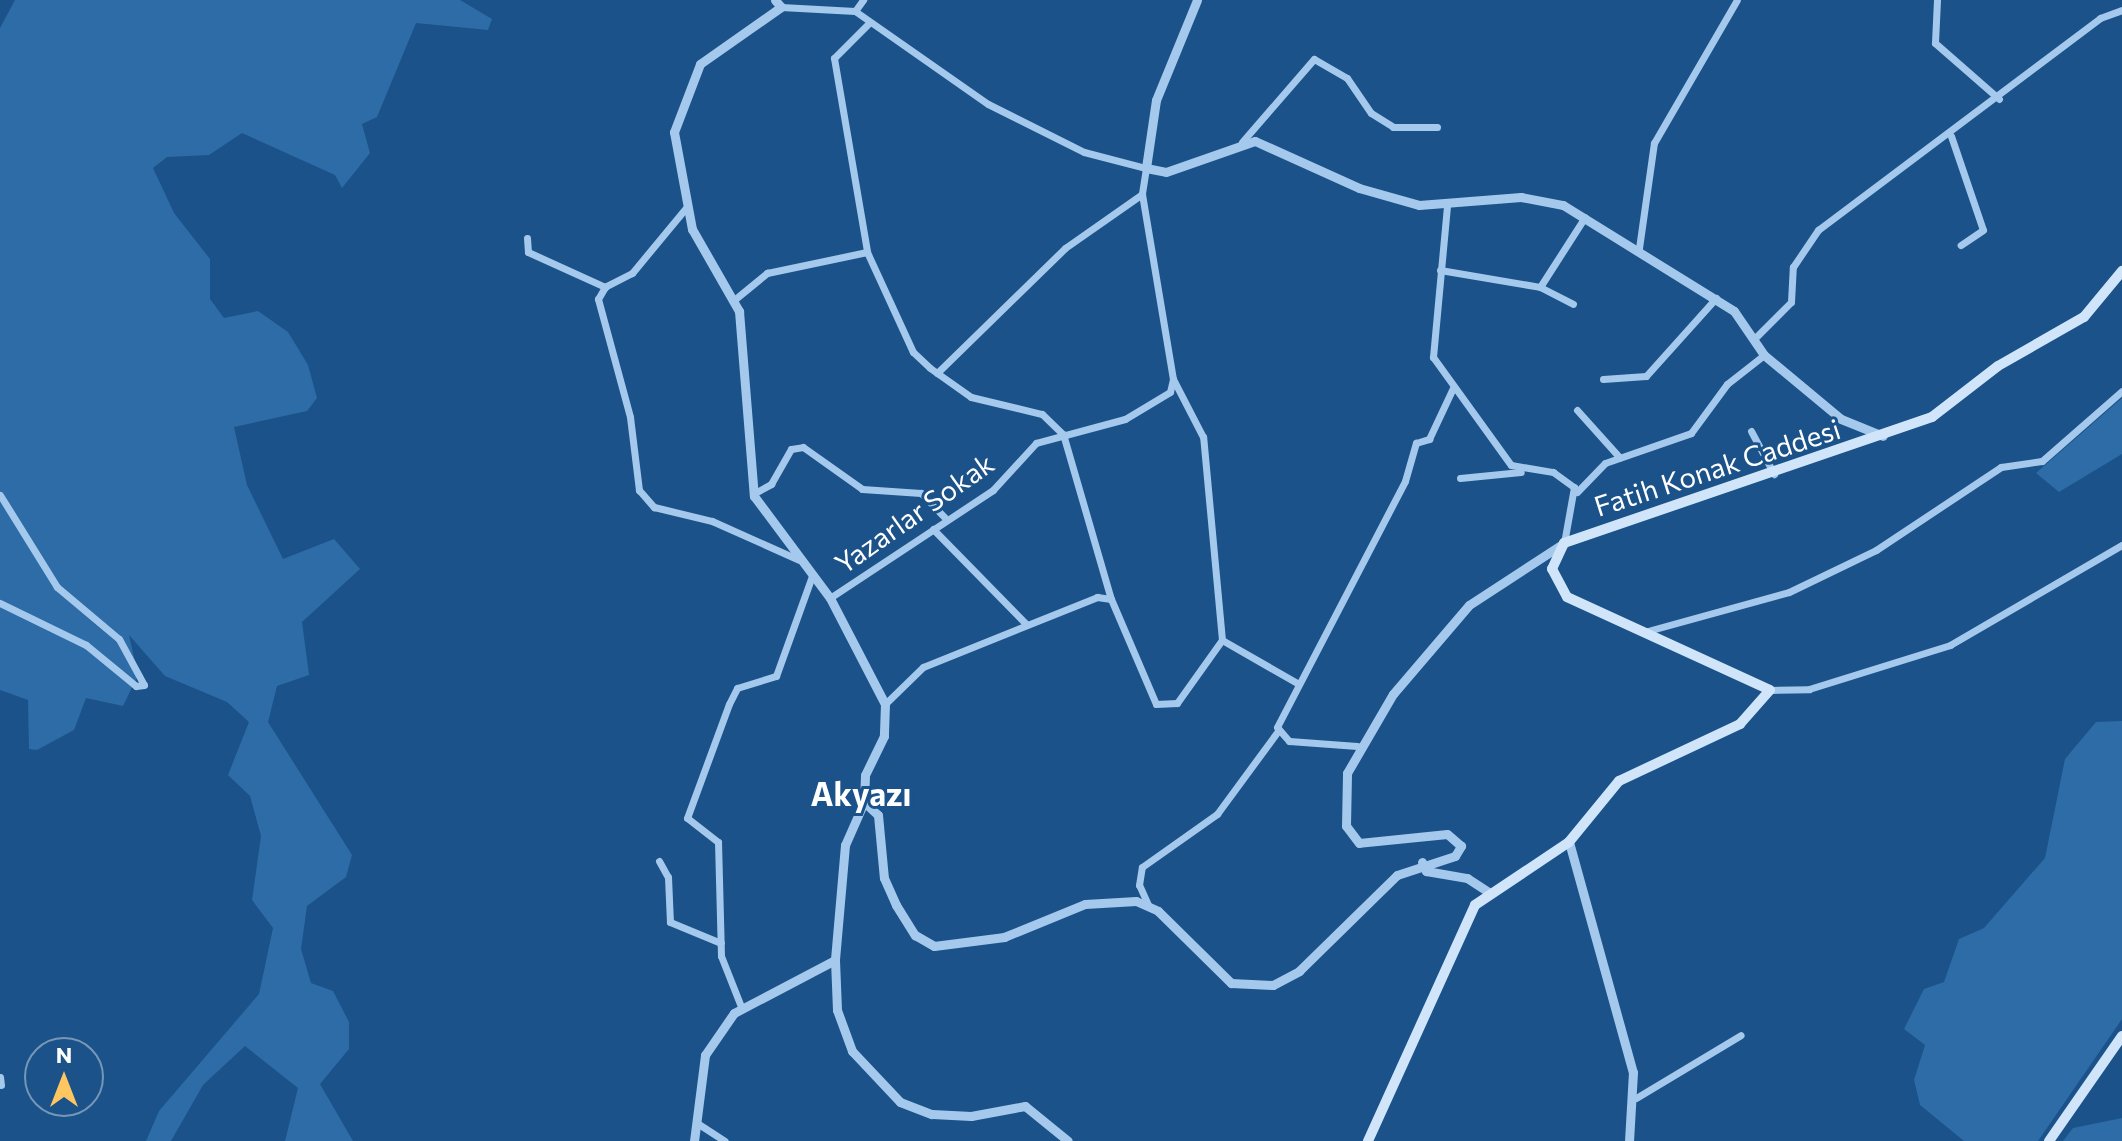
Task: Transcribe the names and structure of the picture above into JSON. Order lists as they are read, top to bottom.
{
  "streets": {
    "main road": ["Fatih Konak Caddesi"],
    "street": ["Yazarlar Sokak"]
  },
  "districts": ["Akyazı"],
  "north": "top"
}
